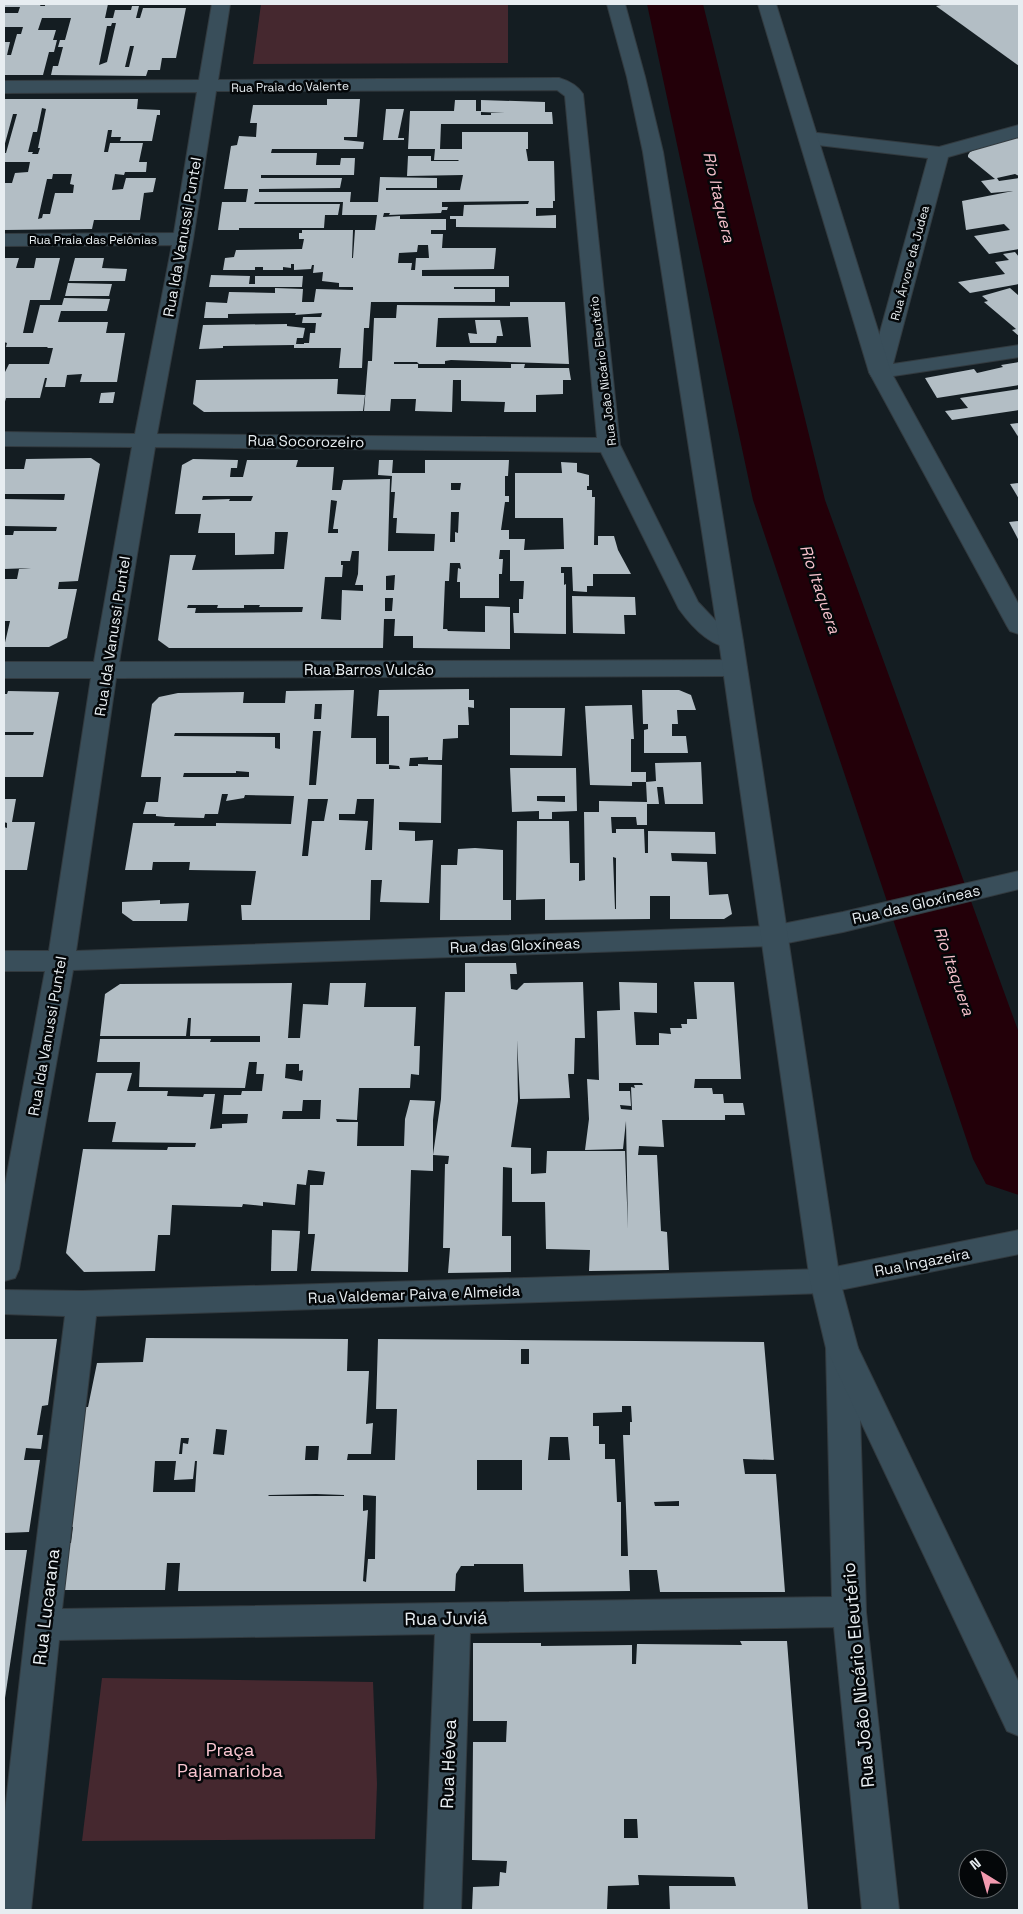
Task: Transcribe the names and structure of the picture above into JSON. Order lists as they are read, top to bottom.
{
  "streets": {
    "street": [
      "Rua Praia do Valente",
      "Rua Ida Vanussi Puntel",
      "Rua Praia das Pelônias",
      "Rua Árvore da Judea",
      "Rua João Nicário Eleutério",
      "Rua Socorozeiro",
      "Rua Barros Vulcão",
      "Rua das Gloxíneas",
      "Rua Ingazeira",
      "Rua Valdemar Paiva e Almeida",
      "Rua Lucarana",
      "Rua Juviá",
      "Rua Hévea"
    ]
  },
  "crossings": [
    ["Rua Praia do Valente", "Rua Ida Vanussi Puntel"],
    ["Rua Praia do Valente", "Rua João Nicário Eleutério"],
    ["Rua Ida Vanussi Puntel", "Rua Praia das Pelônias"],
    ["Rua Ida Vanussi Puntel", "Rua Socorozeiro"],
    ["Rua Ida Vanussi Puntel", "Rua Barros Vulcão"],
    ["Rua Ida Vanussi Puntel", "Rua das Gloxíneas"],
    ["Rua João Nicário Eleutério", "Rua Socorozeiro"],
    ["Rua João Nicário Eleutério", "Rua Juviá"],
    ["Rua Ingazeira", "Rua Valdemar Paiva e Almeida"],
    ["Rua Valdemar Paiva e Almeida", "Rua Lucarana"],
    ["Rua Lucarana", "Rua Juviá"],
    ["Rua Juviá", "Rua Hévea"]
  ],
  "water": ["Rio Itaquera"],
  "parks": ["Praça Pajamarioba"],
  "north": "top left"
}
